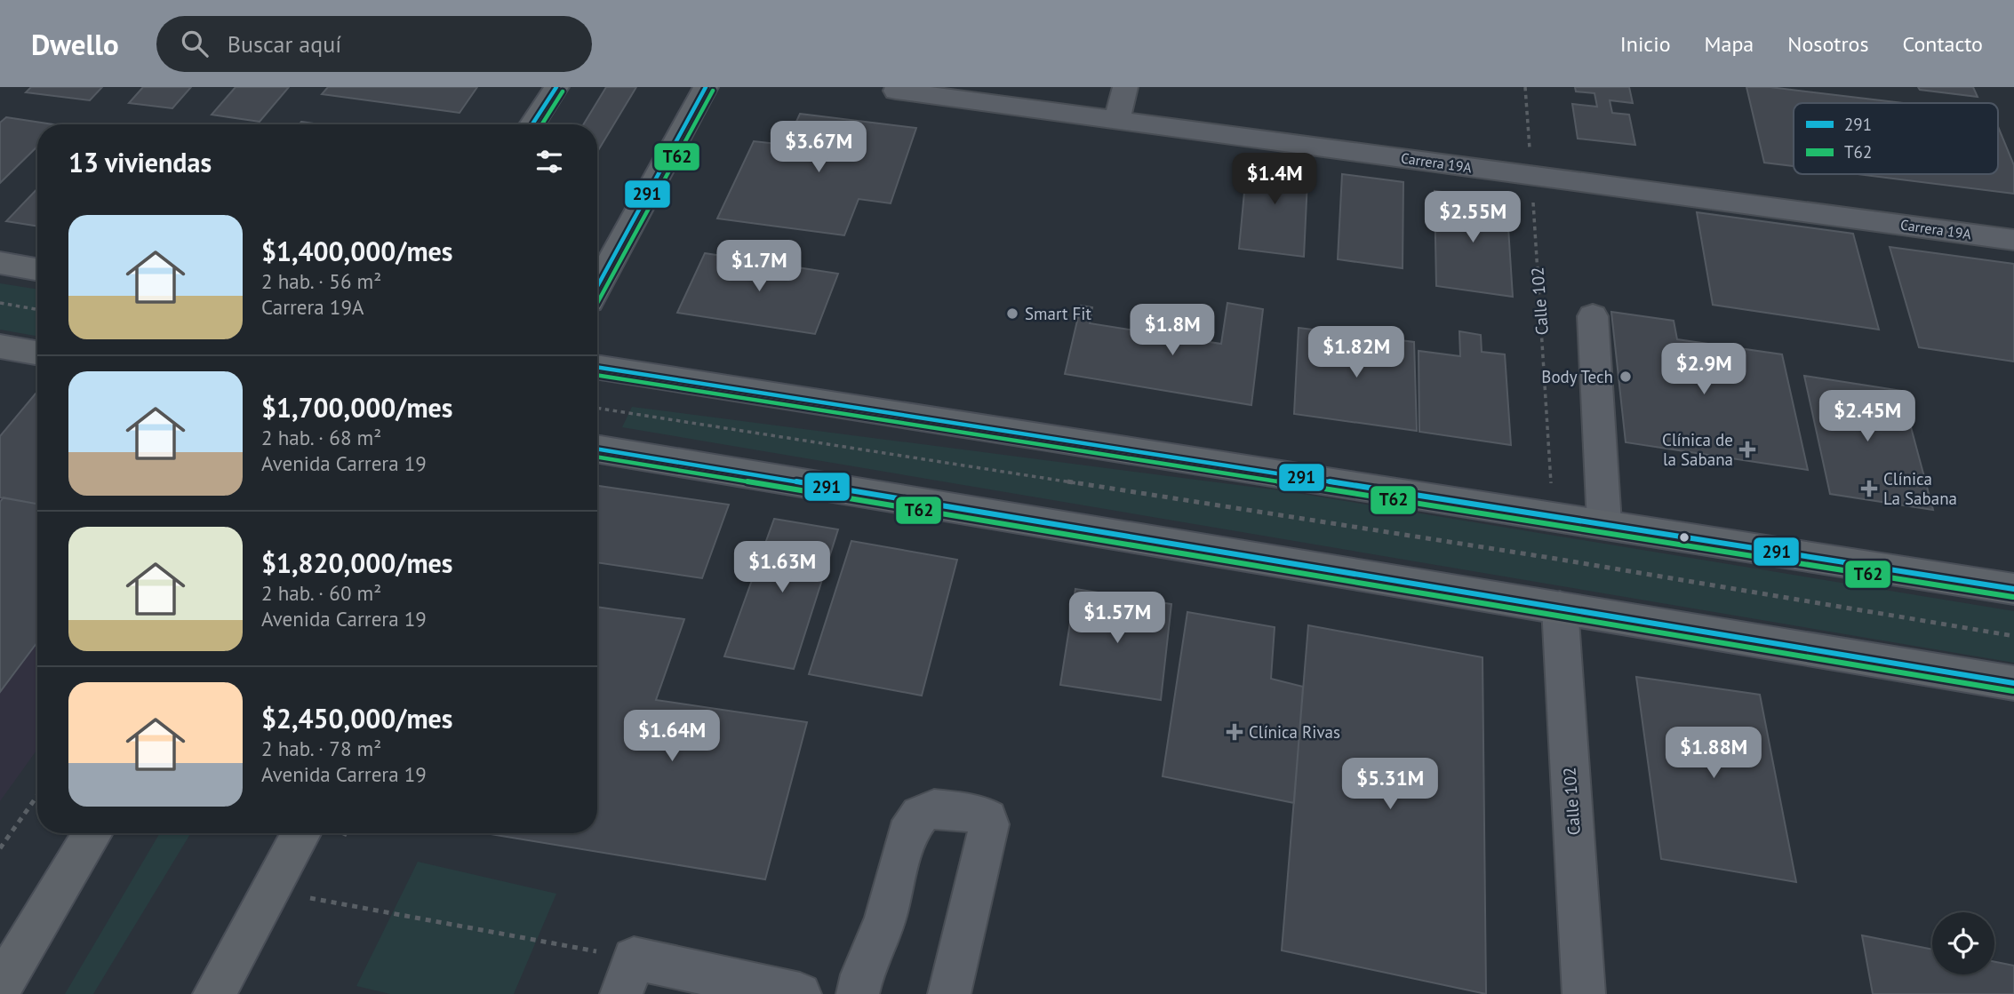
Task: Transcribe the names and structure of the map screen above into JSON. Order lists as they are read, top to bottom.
{
  "streets": {
    "street": ["Carrera 19A", "Calle 102"]
  },
  "crossings": [
    ["Carrera 19A", "Calle 102"]
  ],
  "places": {
    "other": ["Smart Fit", "Body Tech"],
    "health": ["Clínica de la Sabana", "Clínica La Sabana", "Clínica Rivas"]
  },
  "lines": ["transit line 291", "transit line T62"],
  "legend": ["291", "T62"],
  "page": {
    "header": "Dwello",
    "search": "Buscar aquí",
    "nav": [
      "Inicio",
      "Mapa",
      "Nosotros",
      "Contacto"
    ],
    "price": [
      "$3.67M",
      "$1.4M",
      "$2.55M",
      "$1.7M",
      "$1.8M",
      "$1.82M",
      "$2.9M",
      "$2.45M",
      "$1.63M",
      "$1.57M",
      "$1.64M",
      "$1.88M",
      "$5.31M"
    ],
    "heading": "13 viviendas",
    "list": [
      {
        "name": "$1,400,000/mes",
        "note": "2 hab. · 56 m² · Carrera 19A"
      },
      {
        "name": "$1,700,000/mes",
        "note": "2 hab. · 68 m² · Avenida Carrera 19"
      },
      {
        "name": "$1,820,000/mes",
        "note": "2 hab. · 60 m² · Avenida Carrera 19"
      },
      {
        "name": "$2,450,000/mes",
        "note": "2 hab. · 78 m² · Avenida Carrera 19"
      }
    ]
  }
}
